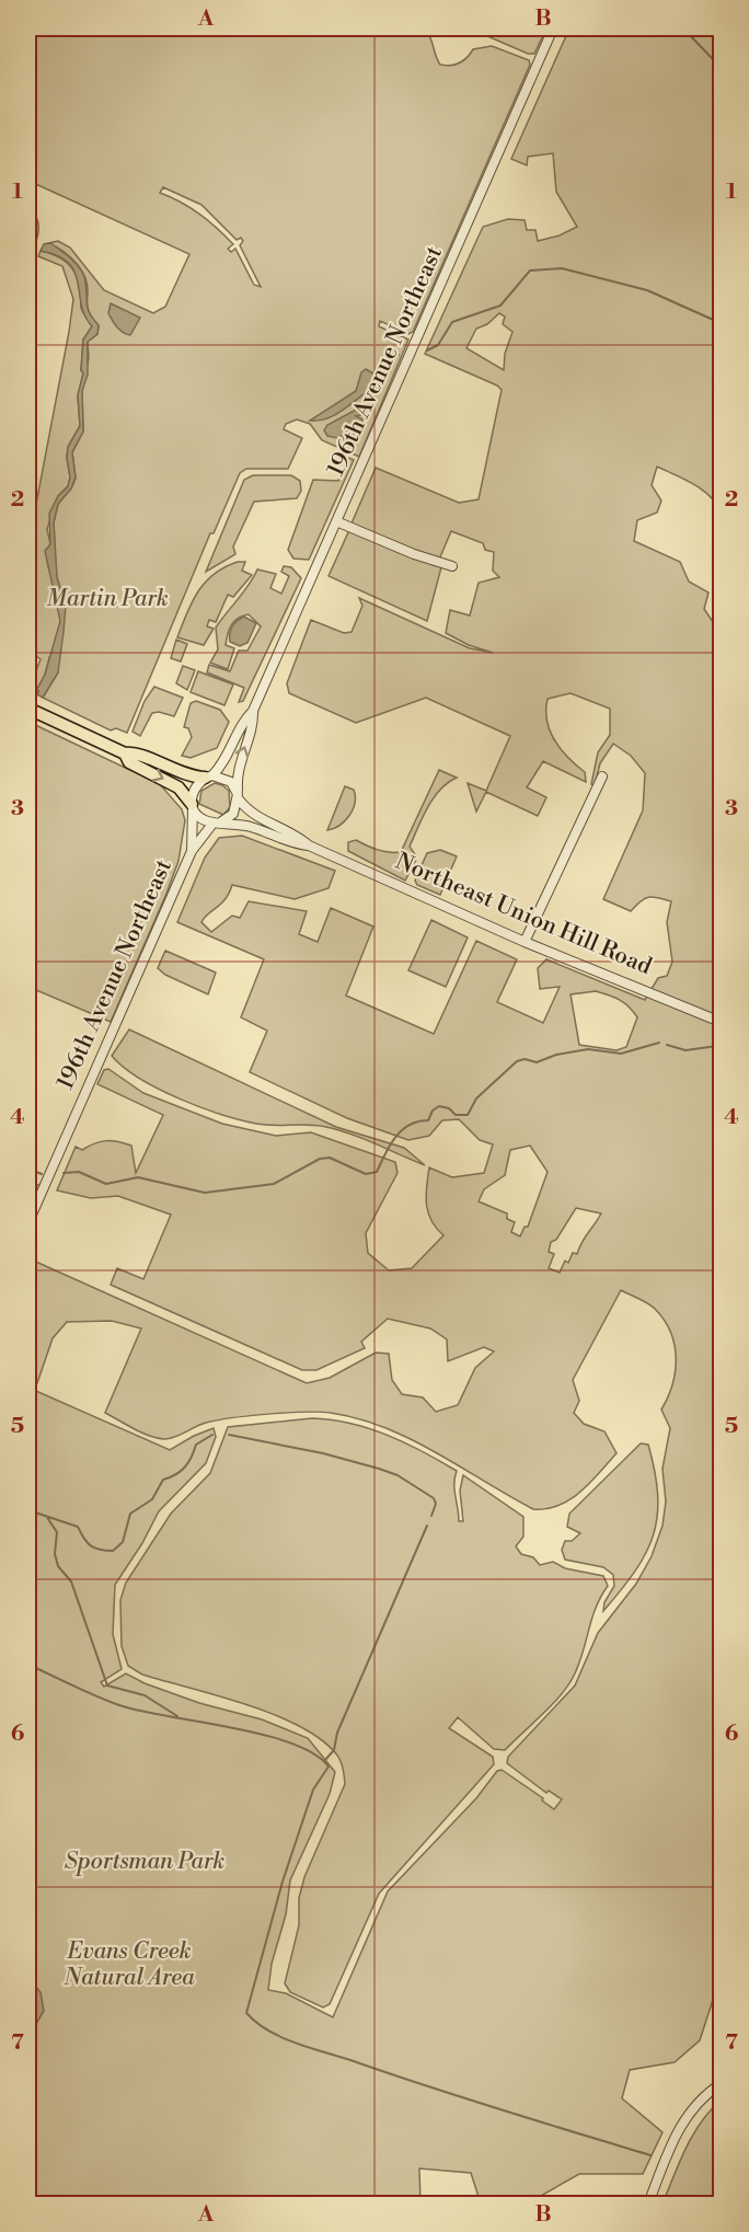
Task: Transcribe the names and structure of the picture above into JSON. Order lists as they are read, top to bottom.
{
  "streets": {
    "street": ["196th Avenue Northeast", "Northeast Union Hill Road"]
  },
  "crossings": [
    ["196th Avenue Northeast", "Northeast Union Hill Road"]
  ],
  "parks": ["Martin Park", "Sportsman Park", "Evans Creek Natural Area"],
  "grid": {
    "columns": ["A", "B"],
    "rows": [
      "1",
      "2",
      "3",
      "4",
      "5",
      "6",
      "7"
    ]
  }
}
